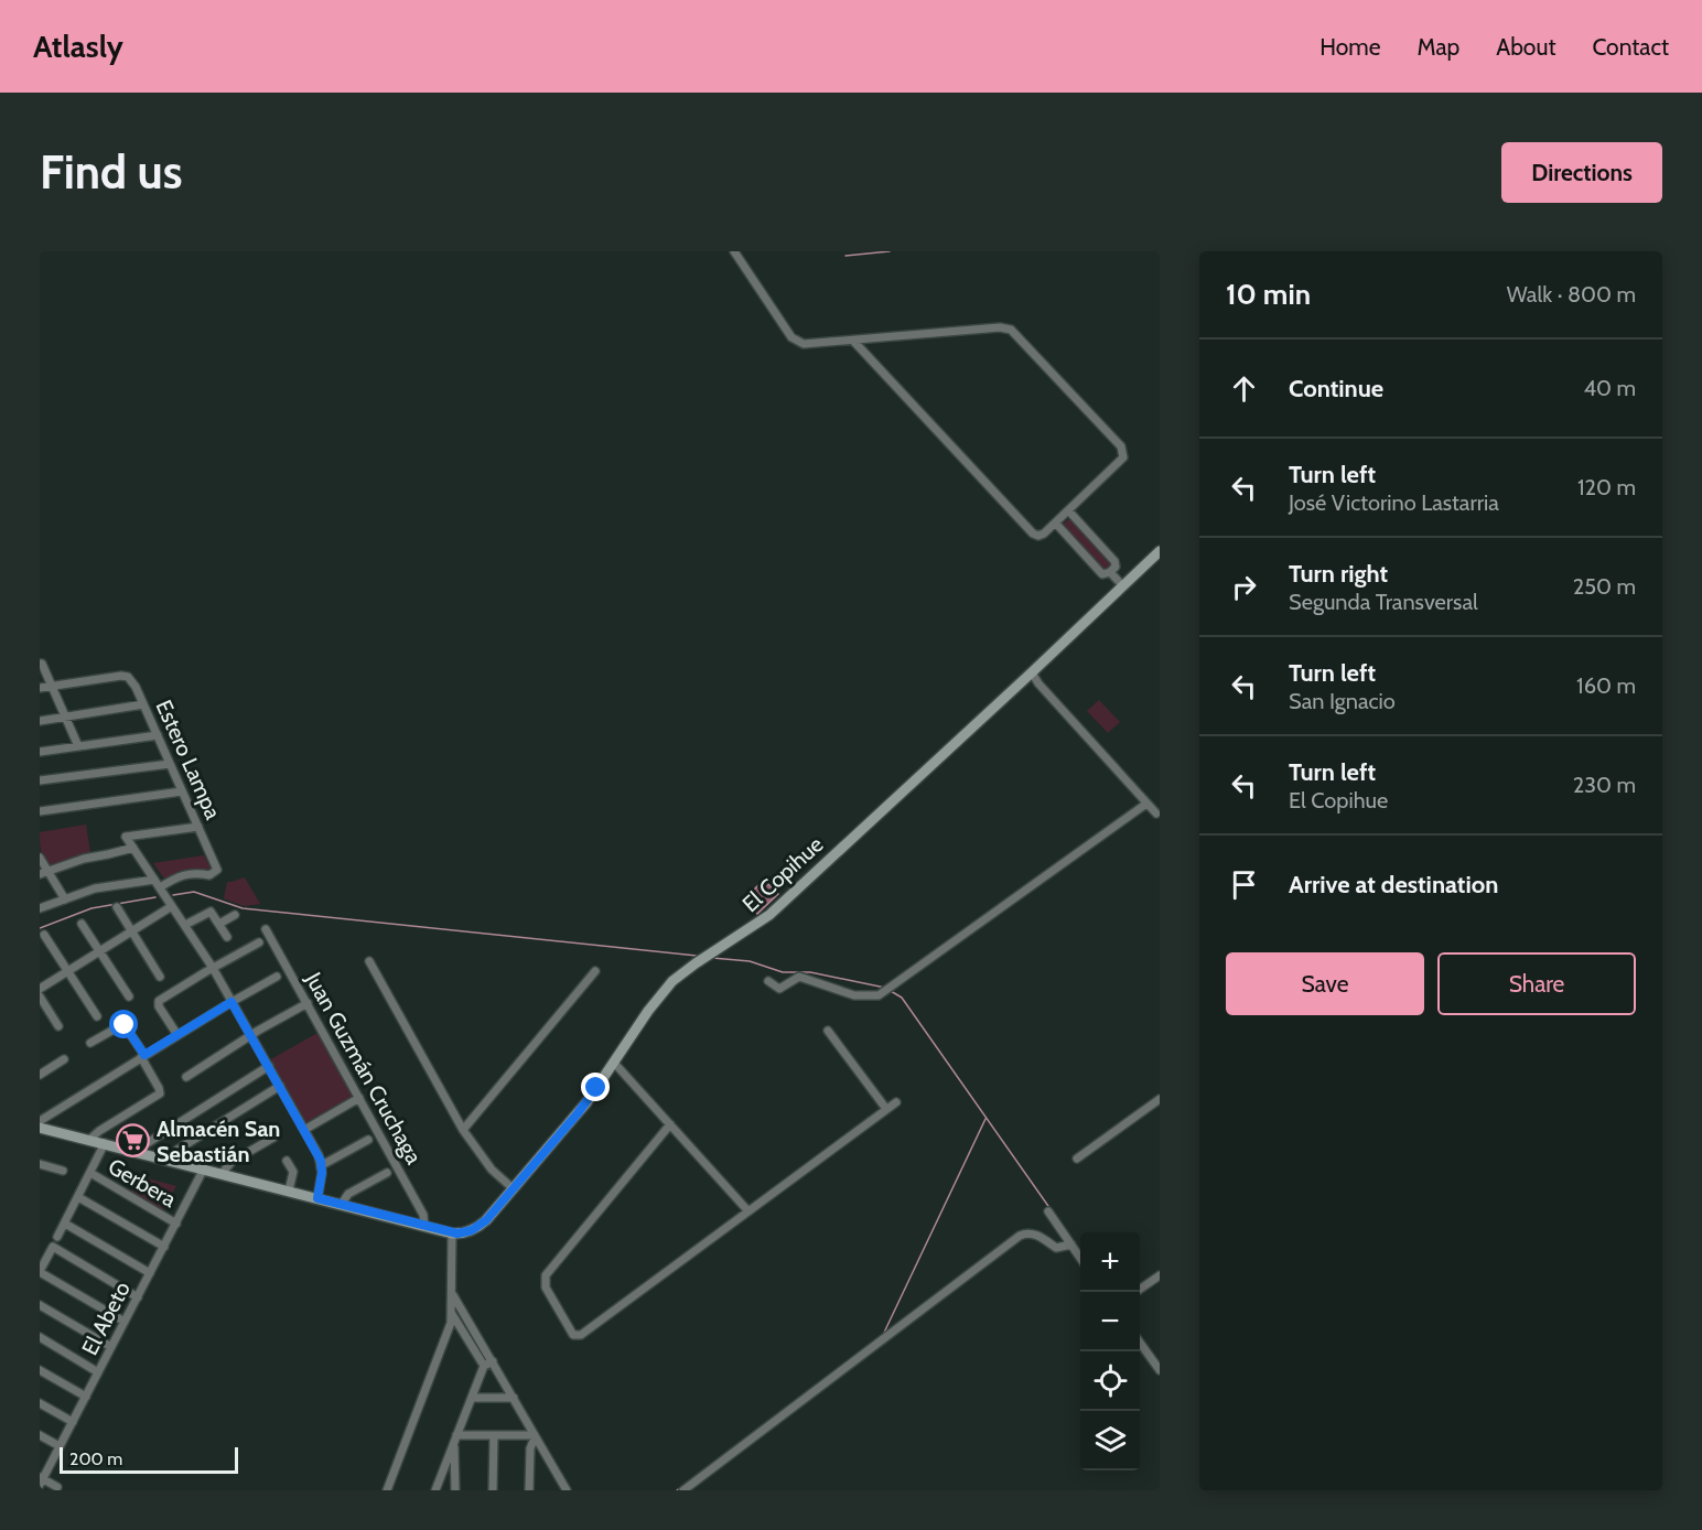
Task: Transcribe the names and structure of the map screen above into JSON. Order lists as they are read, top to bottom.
{
  "streets": {
    "main road": ["El Copihue"],
    "street": [
      "Estero Lampa",
      "Juan Guzmán Cruchaga",
      "Gerbera",
      "El Abeto"
    ]
  },
  "crossings": [
    ["Gerbera", "El Abeto"]
  ],
  "places": {
    "supermarket": ["Almacén San Sebastián"]
  },
  "scale_bar": "200 m",
  "page": {
    "header": "Atlasly",
    "nav": [
      "Home",
      "Map",
      "About",
      "Contact"
    ],
    "buttons": [
      "Directions",
      ["Save", "Share"]
    ],
    "title": "Find us",
    "heading": ["10 min", "Walk · 800 m"],
    "list": [
      ["Continue", "40 m"],
      ["Turn left", "José Victorino Lastarria", "120 m"],
      ["Turn right", "Segunda Transversal", "250 m"],
      ["Turn left", "San Ignacio", "160 m"],
      ["Turn left", "El Copihue", "230 m"],
      "Arrive at destination"
    ],
    "map_buttons": ["+", "−"],
    "scale": "200 m"
  }
}
